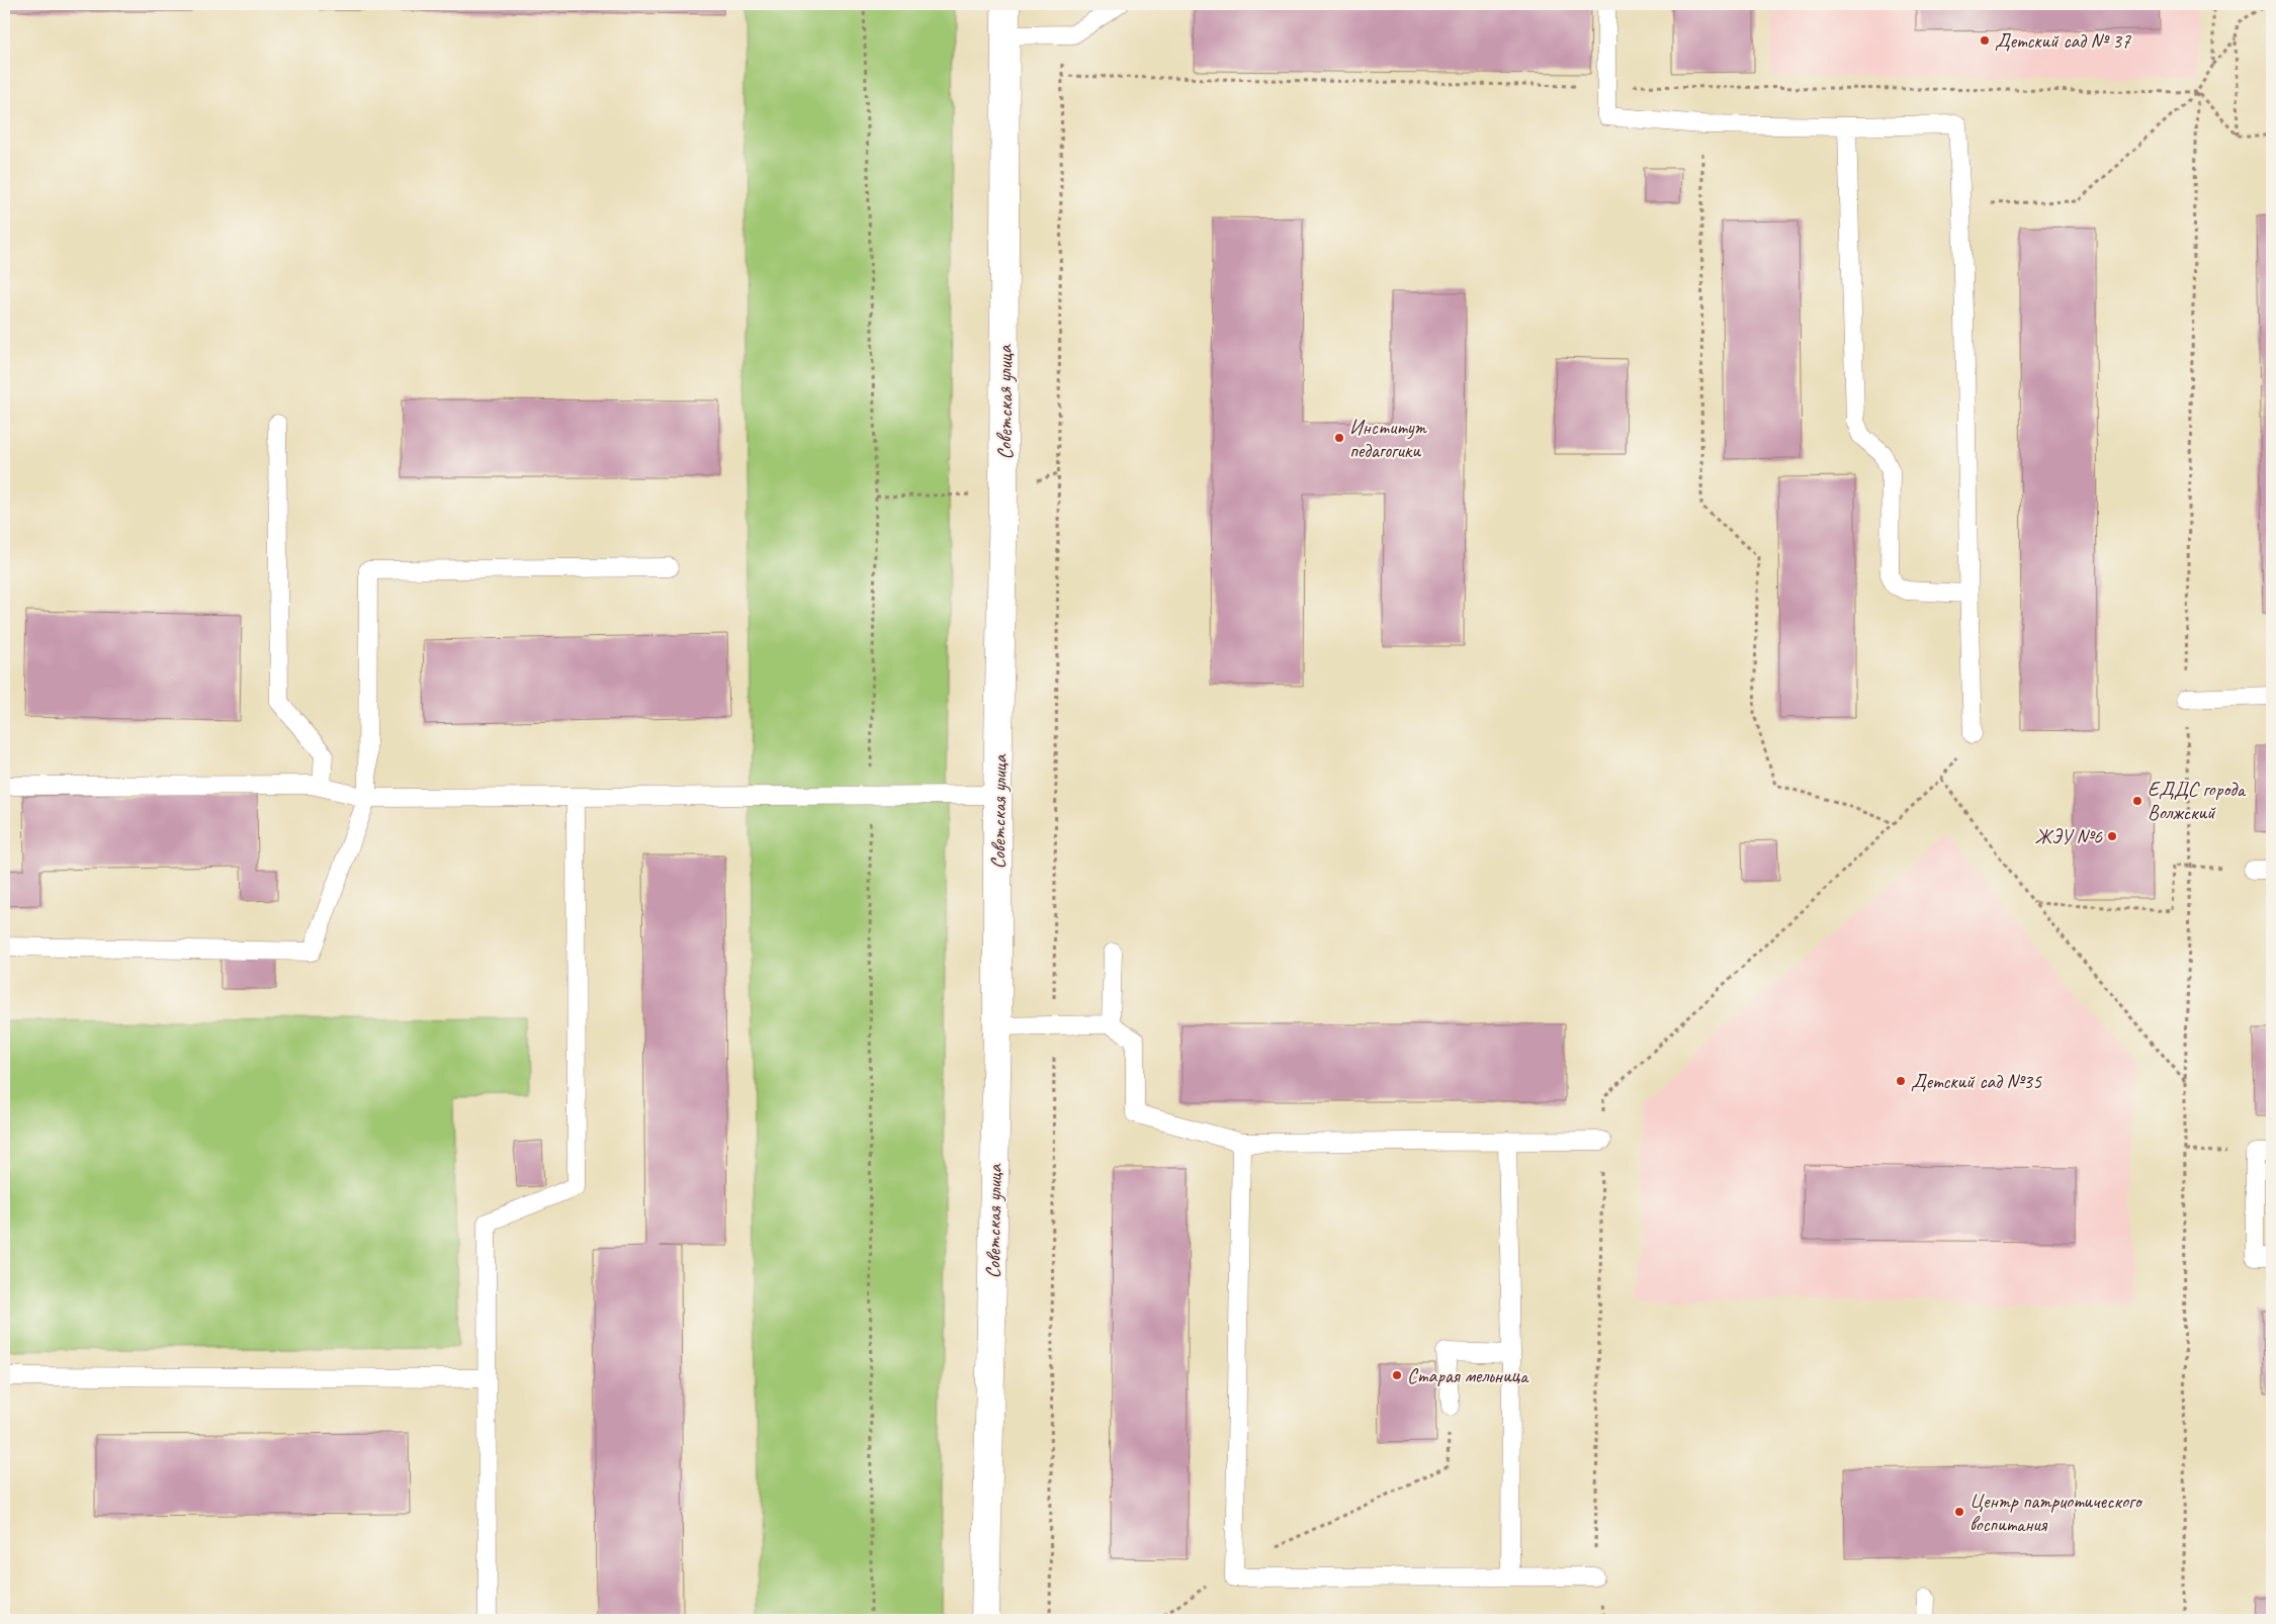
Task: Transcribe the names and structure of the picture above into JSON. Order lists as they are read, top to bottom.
{
  "streets": {
    "street": ["Советская улица"]
  },
  "places": [
    "Детский сад № 37",
    "Институт педагогики",
    "ЕДДС города Волжский",
    "ЖЭУ №6",
    "Детский сад №35",
    "Старая мельница",
    "Центр патриотического воспитания"
  ]
}
